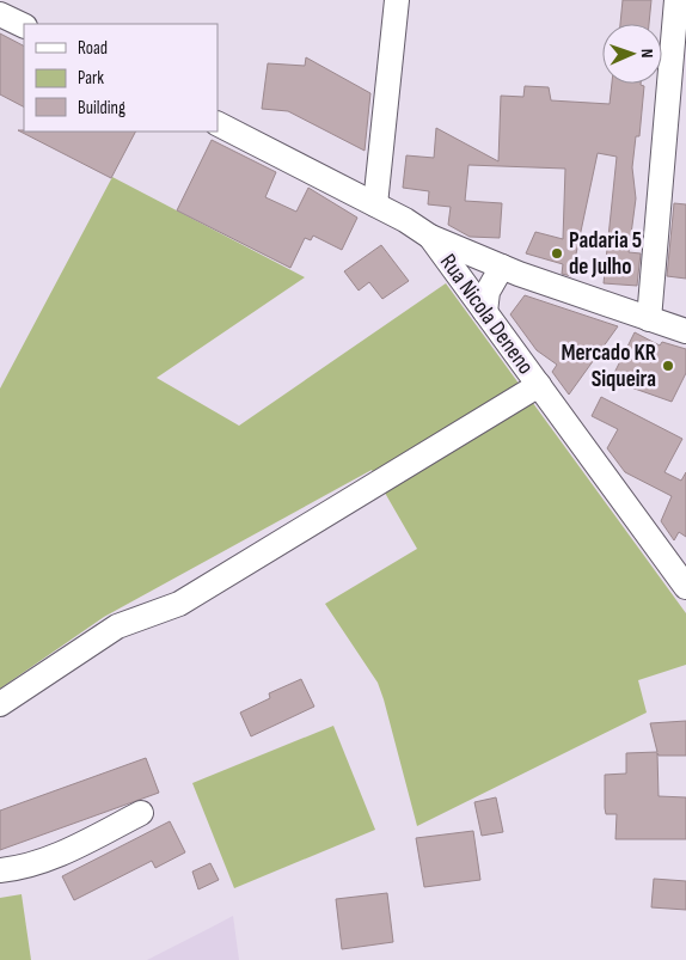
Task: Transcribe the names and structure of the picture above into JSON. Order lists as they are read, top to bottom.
{
  "streets": {
    "street": ["Rua Nicola Deneno"]
  },
  "places": ["Padaria 5 de Julho", "Mercado KR Siqueira"],
  "legend": ["Road", "Park", "Building"],
  "north": "right"
}
